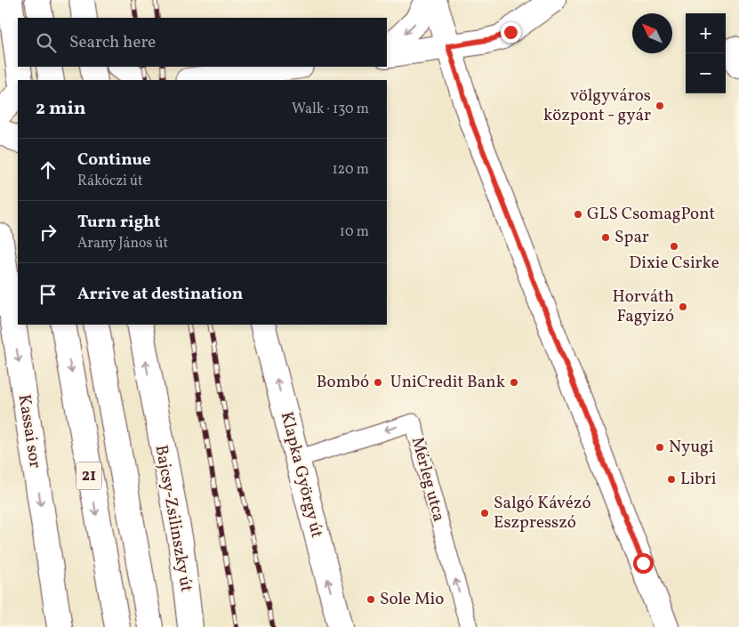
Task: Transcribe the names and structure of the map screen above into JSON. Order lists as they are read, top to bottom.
{
  "streets": {
    "main road": [
      "Kassai sor",
      "Klapka György út",
      "21",
      "Bajcsy-Zsilinszky út"
    ],
    "lane": ["Mérleg utca"]
  },
  "crossings": [
    ["Klapka György út", "Mérleg utca"]
  ],
  "places": [
    "völgyváros központ - gyár",
    "GLS CsomagPont",
    "Spar",
    "Dixie Csirke",
    "Horváth Fagyizó",
    "Bombó",
    "UniCredit Bank",
    "Nyugi",
    "Libri",
    "Salgó Kávézó Eszpresszó",
    "Sole Mio"
  ],
  "north": "top left",
  "page": {
    "map_buttons": ["+", "−"],
    "search": "Search here",
    "heading": ["2 min", "Walk · 130 m"],
    "list": [
      ["Continue", "Rákóczi út", "120 m"],
      ["Turn right", "Arany János út", "10 m"],
      "Arrive at destination"
    ]
  }
}
